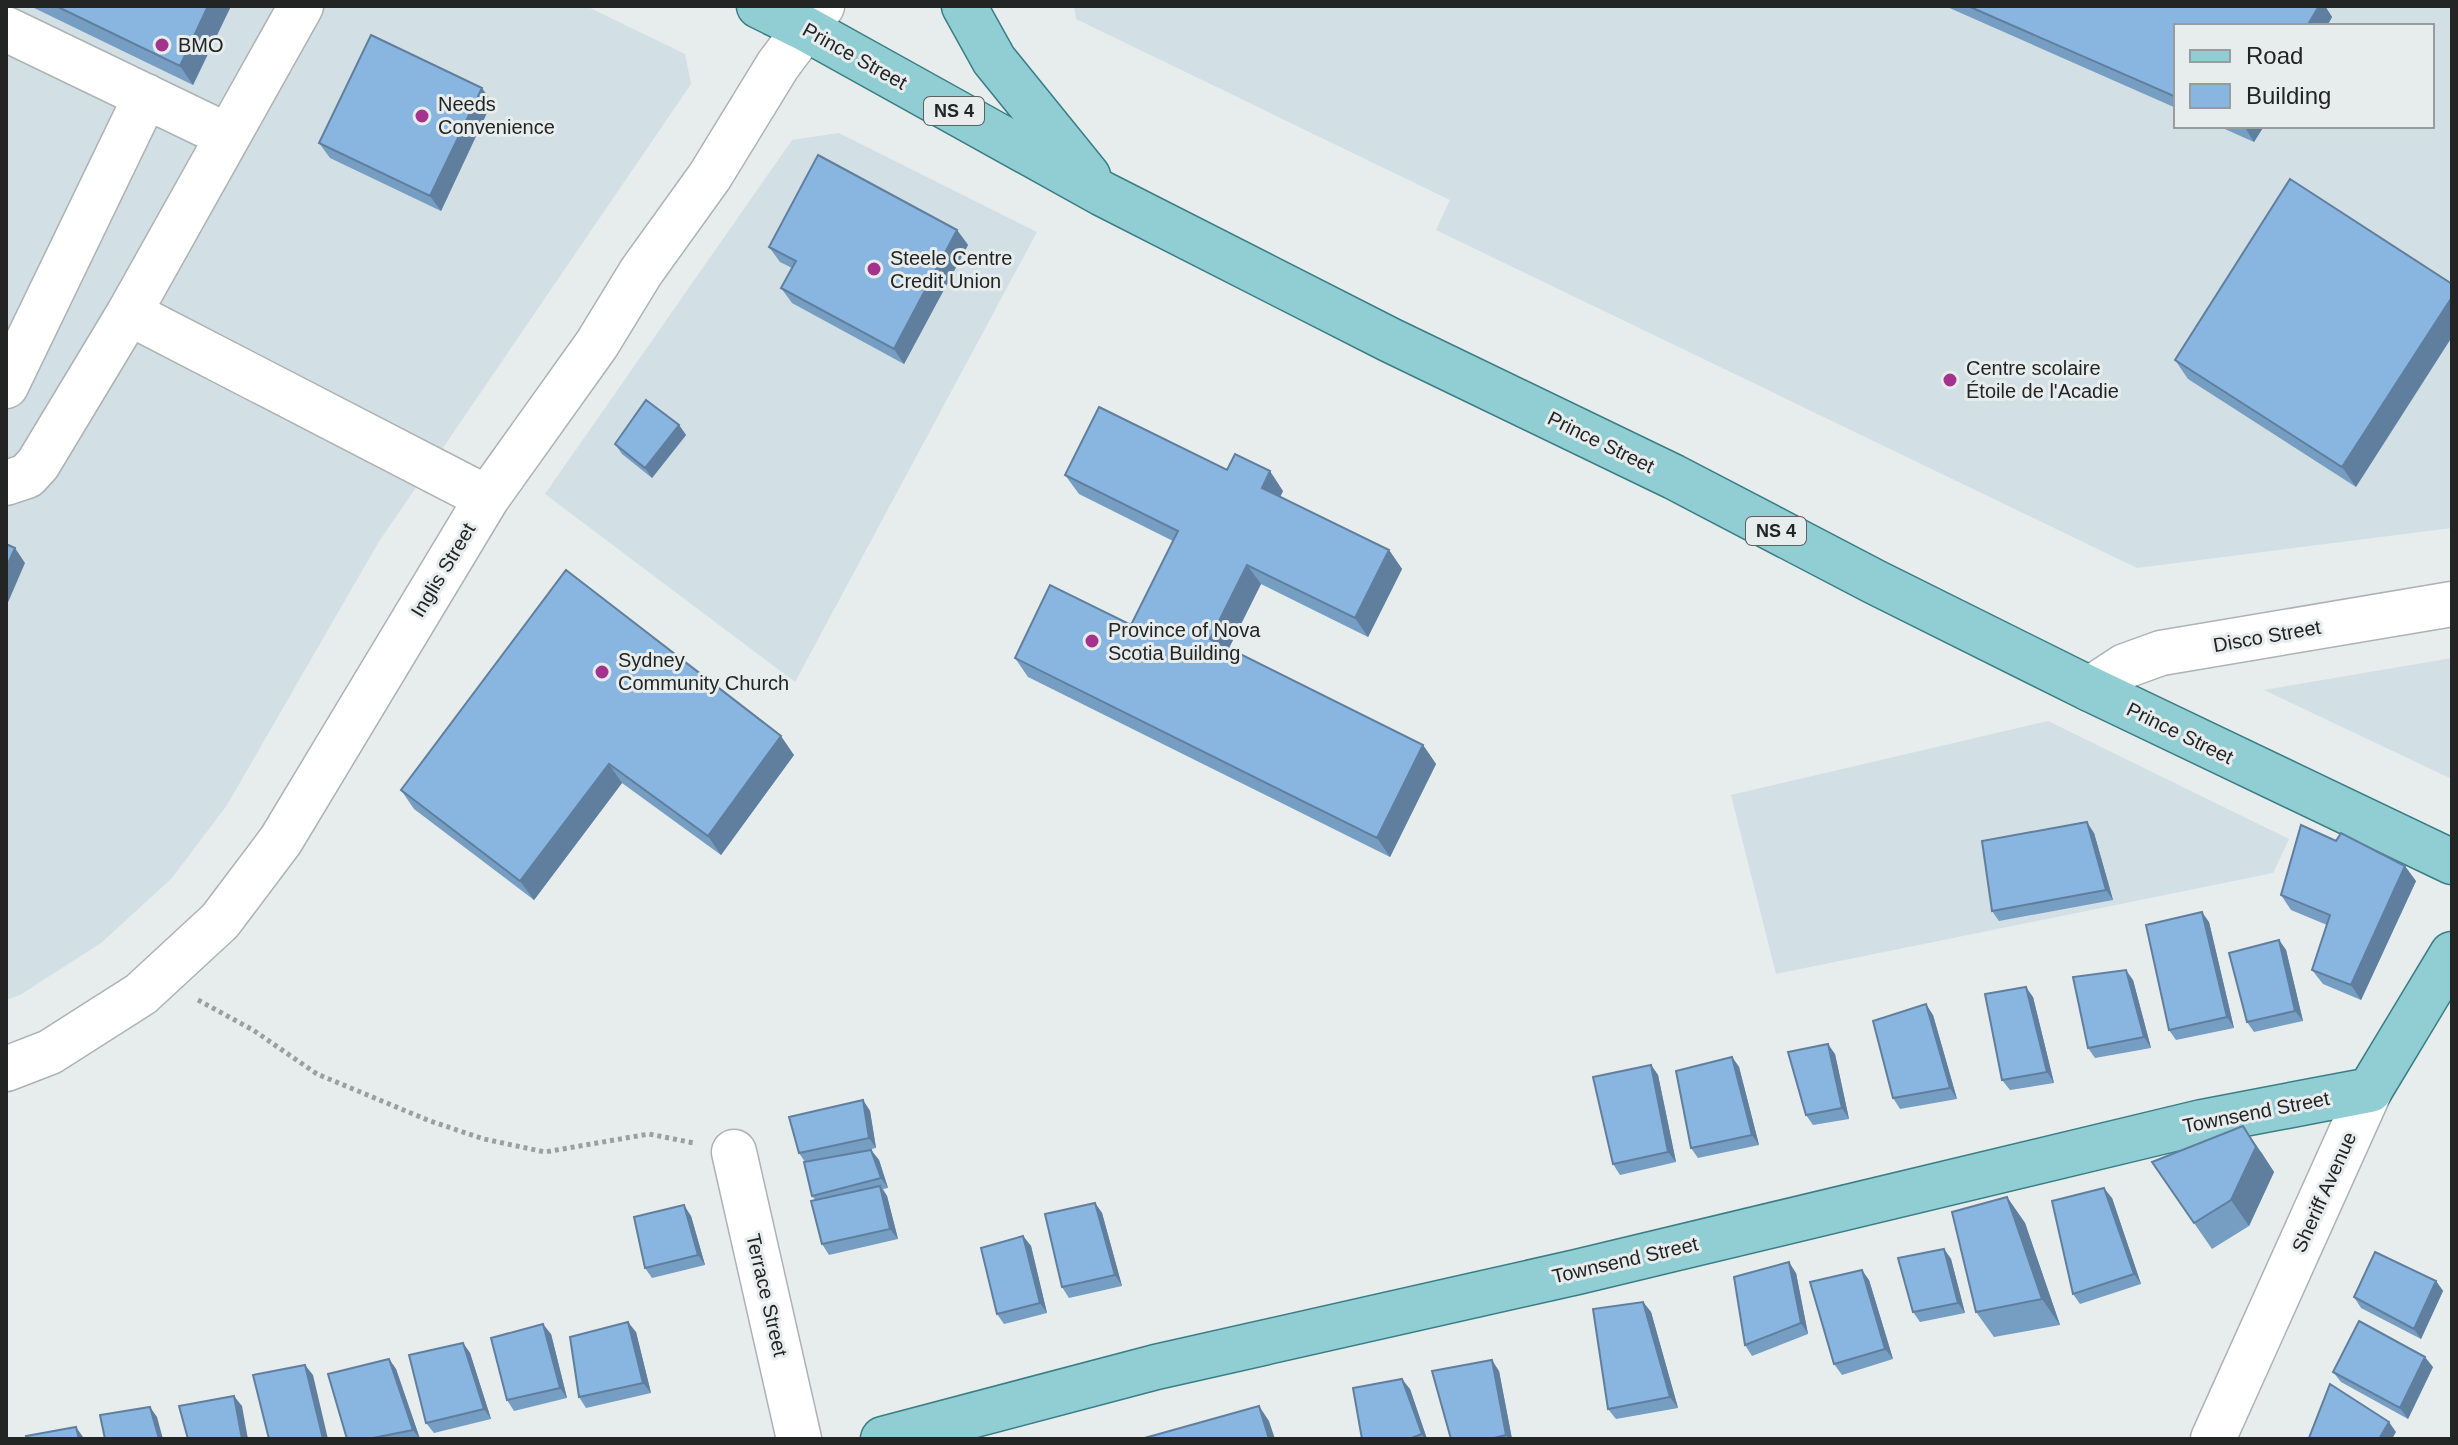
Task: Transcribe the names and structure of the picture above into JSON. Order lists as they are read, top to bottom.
{
  "streets": {
    "main road": [
      "Prince Street",
      "NS 4",
      "Townsend Street",
      "Sheriff Avenue"
    ],
    "street": ["Inglis Street", "Disco Street", "Terrace Street"]
  },
  "crossings": [
    ["Prince Street", "Inglis Street"],
    ["Prince Street", "Disco Street"],
    ["Townsend Street", "Sheriff Avenue"]
  ],
  "places": [
    "BMO",
    "Needs Convenience",
    "Steele Centre Credit Union",
    "Centre scolaire Étoile de l'Acadie",
    "Province of Nova Scotia Building",
    "Sydney Community Church"
  ],
  "legend": ["Road", "Building"]
}
